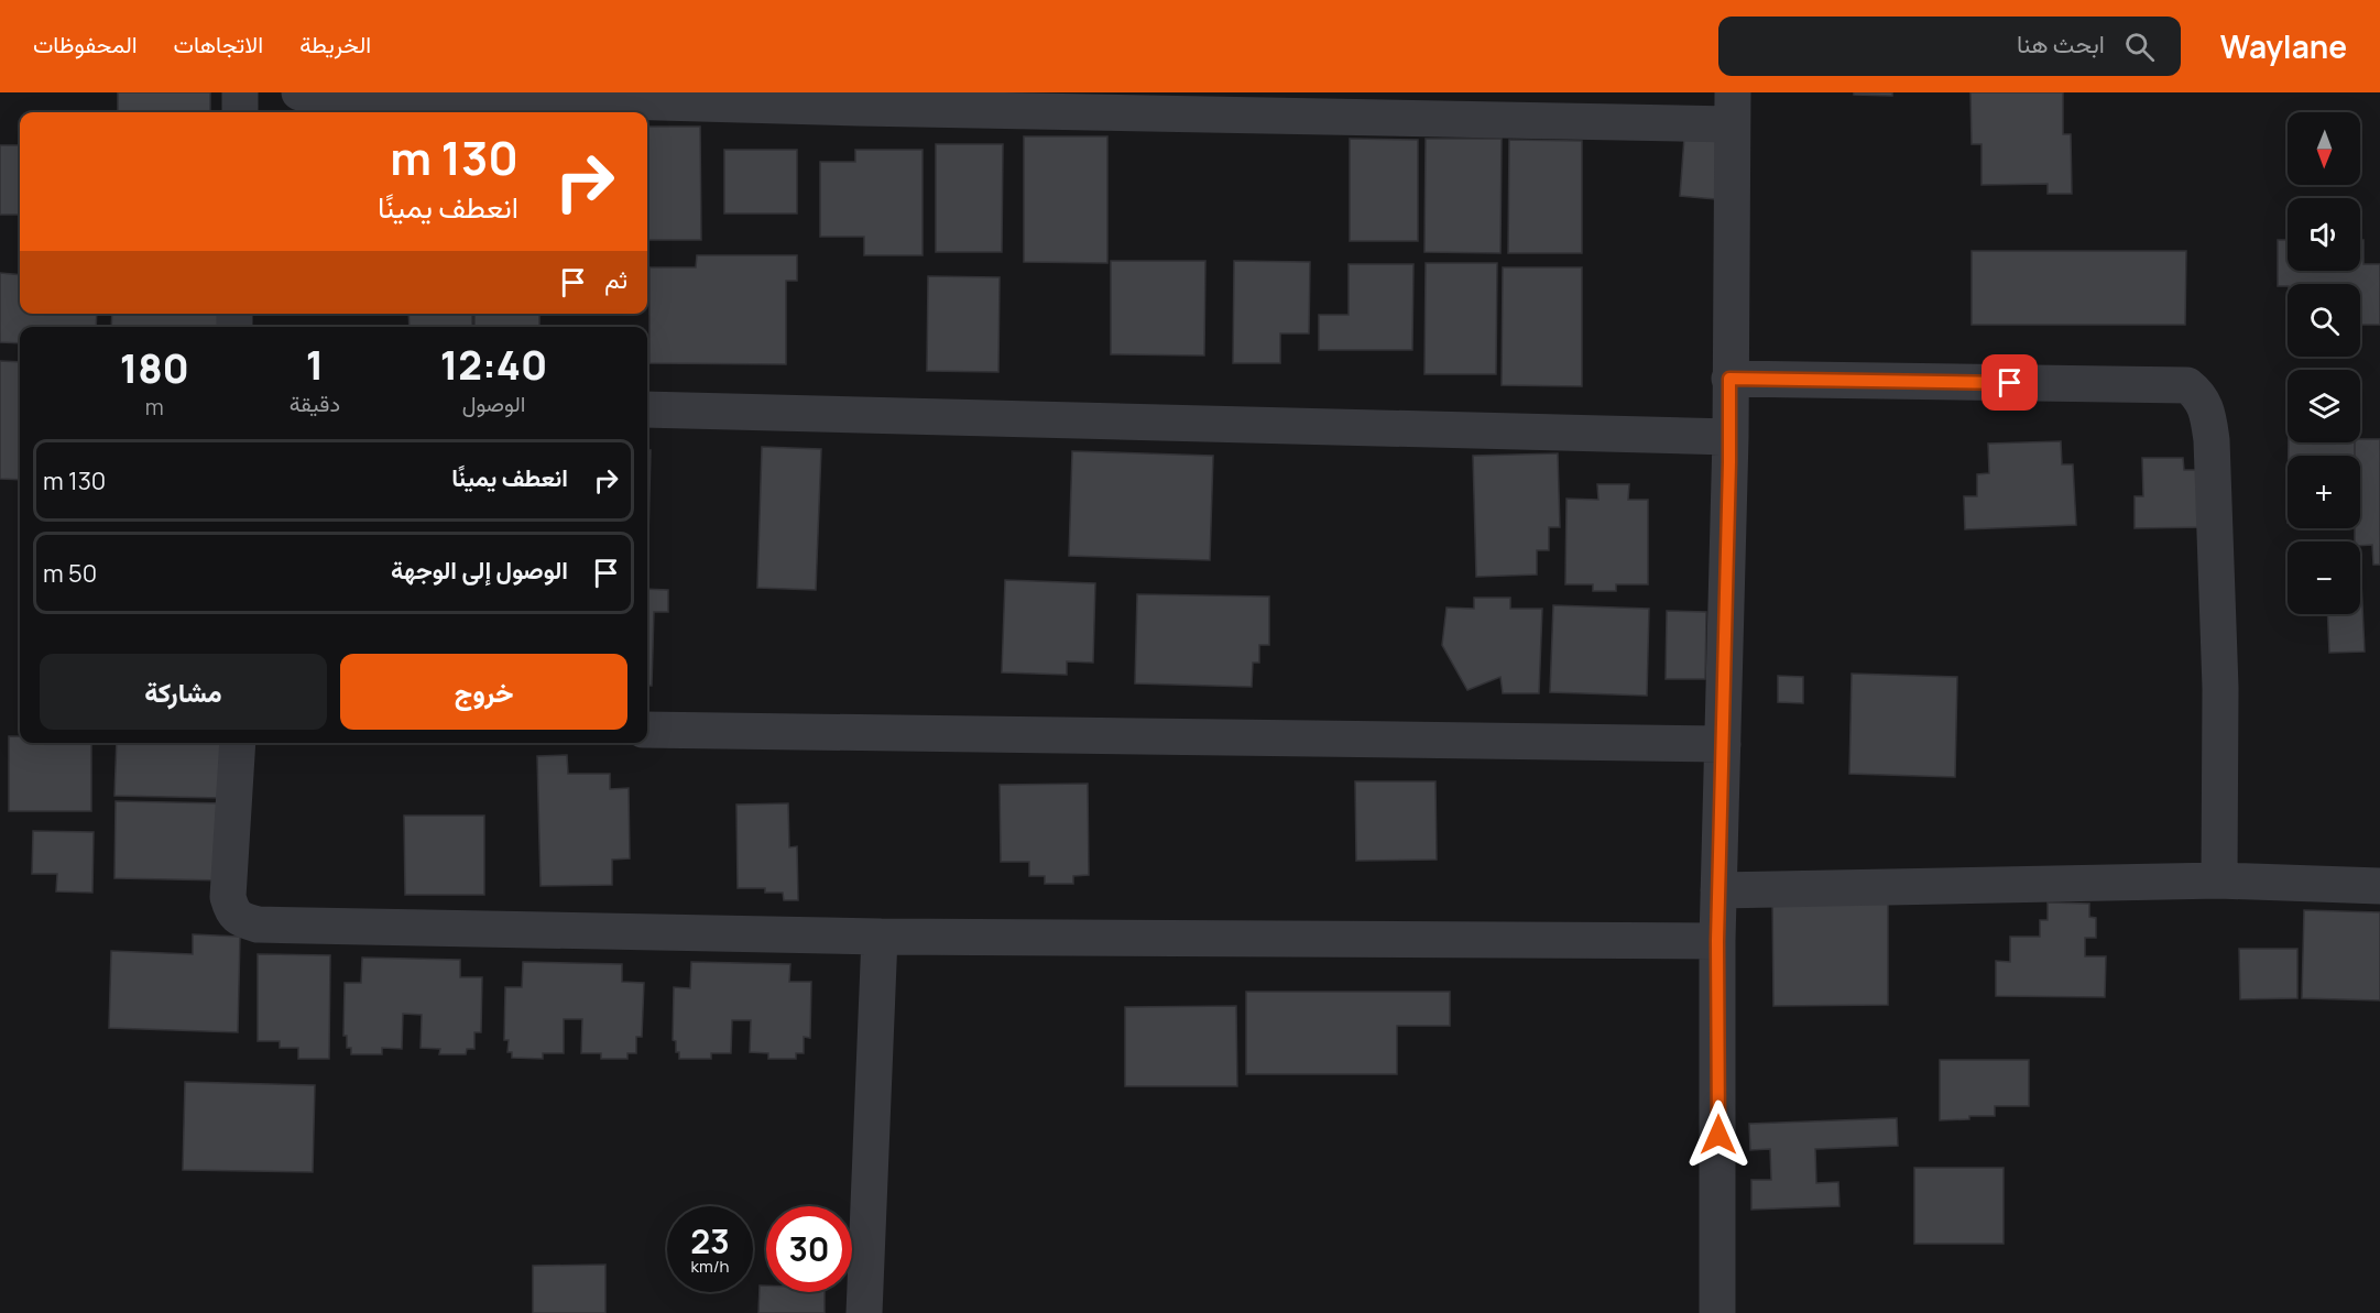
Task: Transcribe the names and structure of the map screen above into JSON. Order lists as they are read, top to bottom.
{
  "north": "bottom",
  "page": {
    "header": "Waylane",
    "search": "ابحث هنا",
    "nav": ["الخريطة", "الاتجاهات", "المحفوظات"],
    "map_buttons": ["+", "−"],
    "turn": ["130 m", "انعطف يمينًا"],
    "then": "ثم",
    "eta": [
      "12:40",
      "الوصول",
      "1",
      "دقيقة",
      "180",
      "m"
    ],
    "list": [
      {
        "name": "انعطف يمينًا",
        "value": "130 m"
      },
      {
        "name": "الوصول إلى الوجهة",
        "value": "50 m"
      }
    ],
    "buttons": ["خروج", "مشاركة"],
    "speed": "23 km/h",
    "limit": "30"
  }
}
